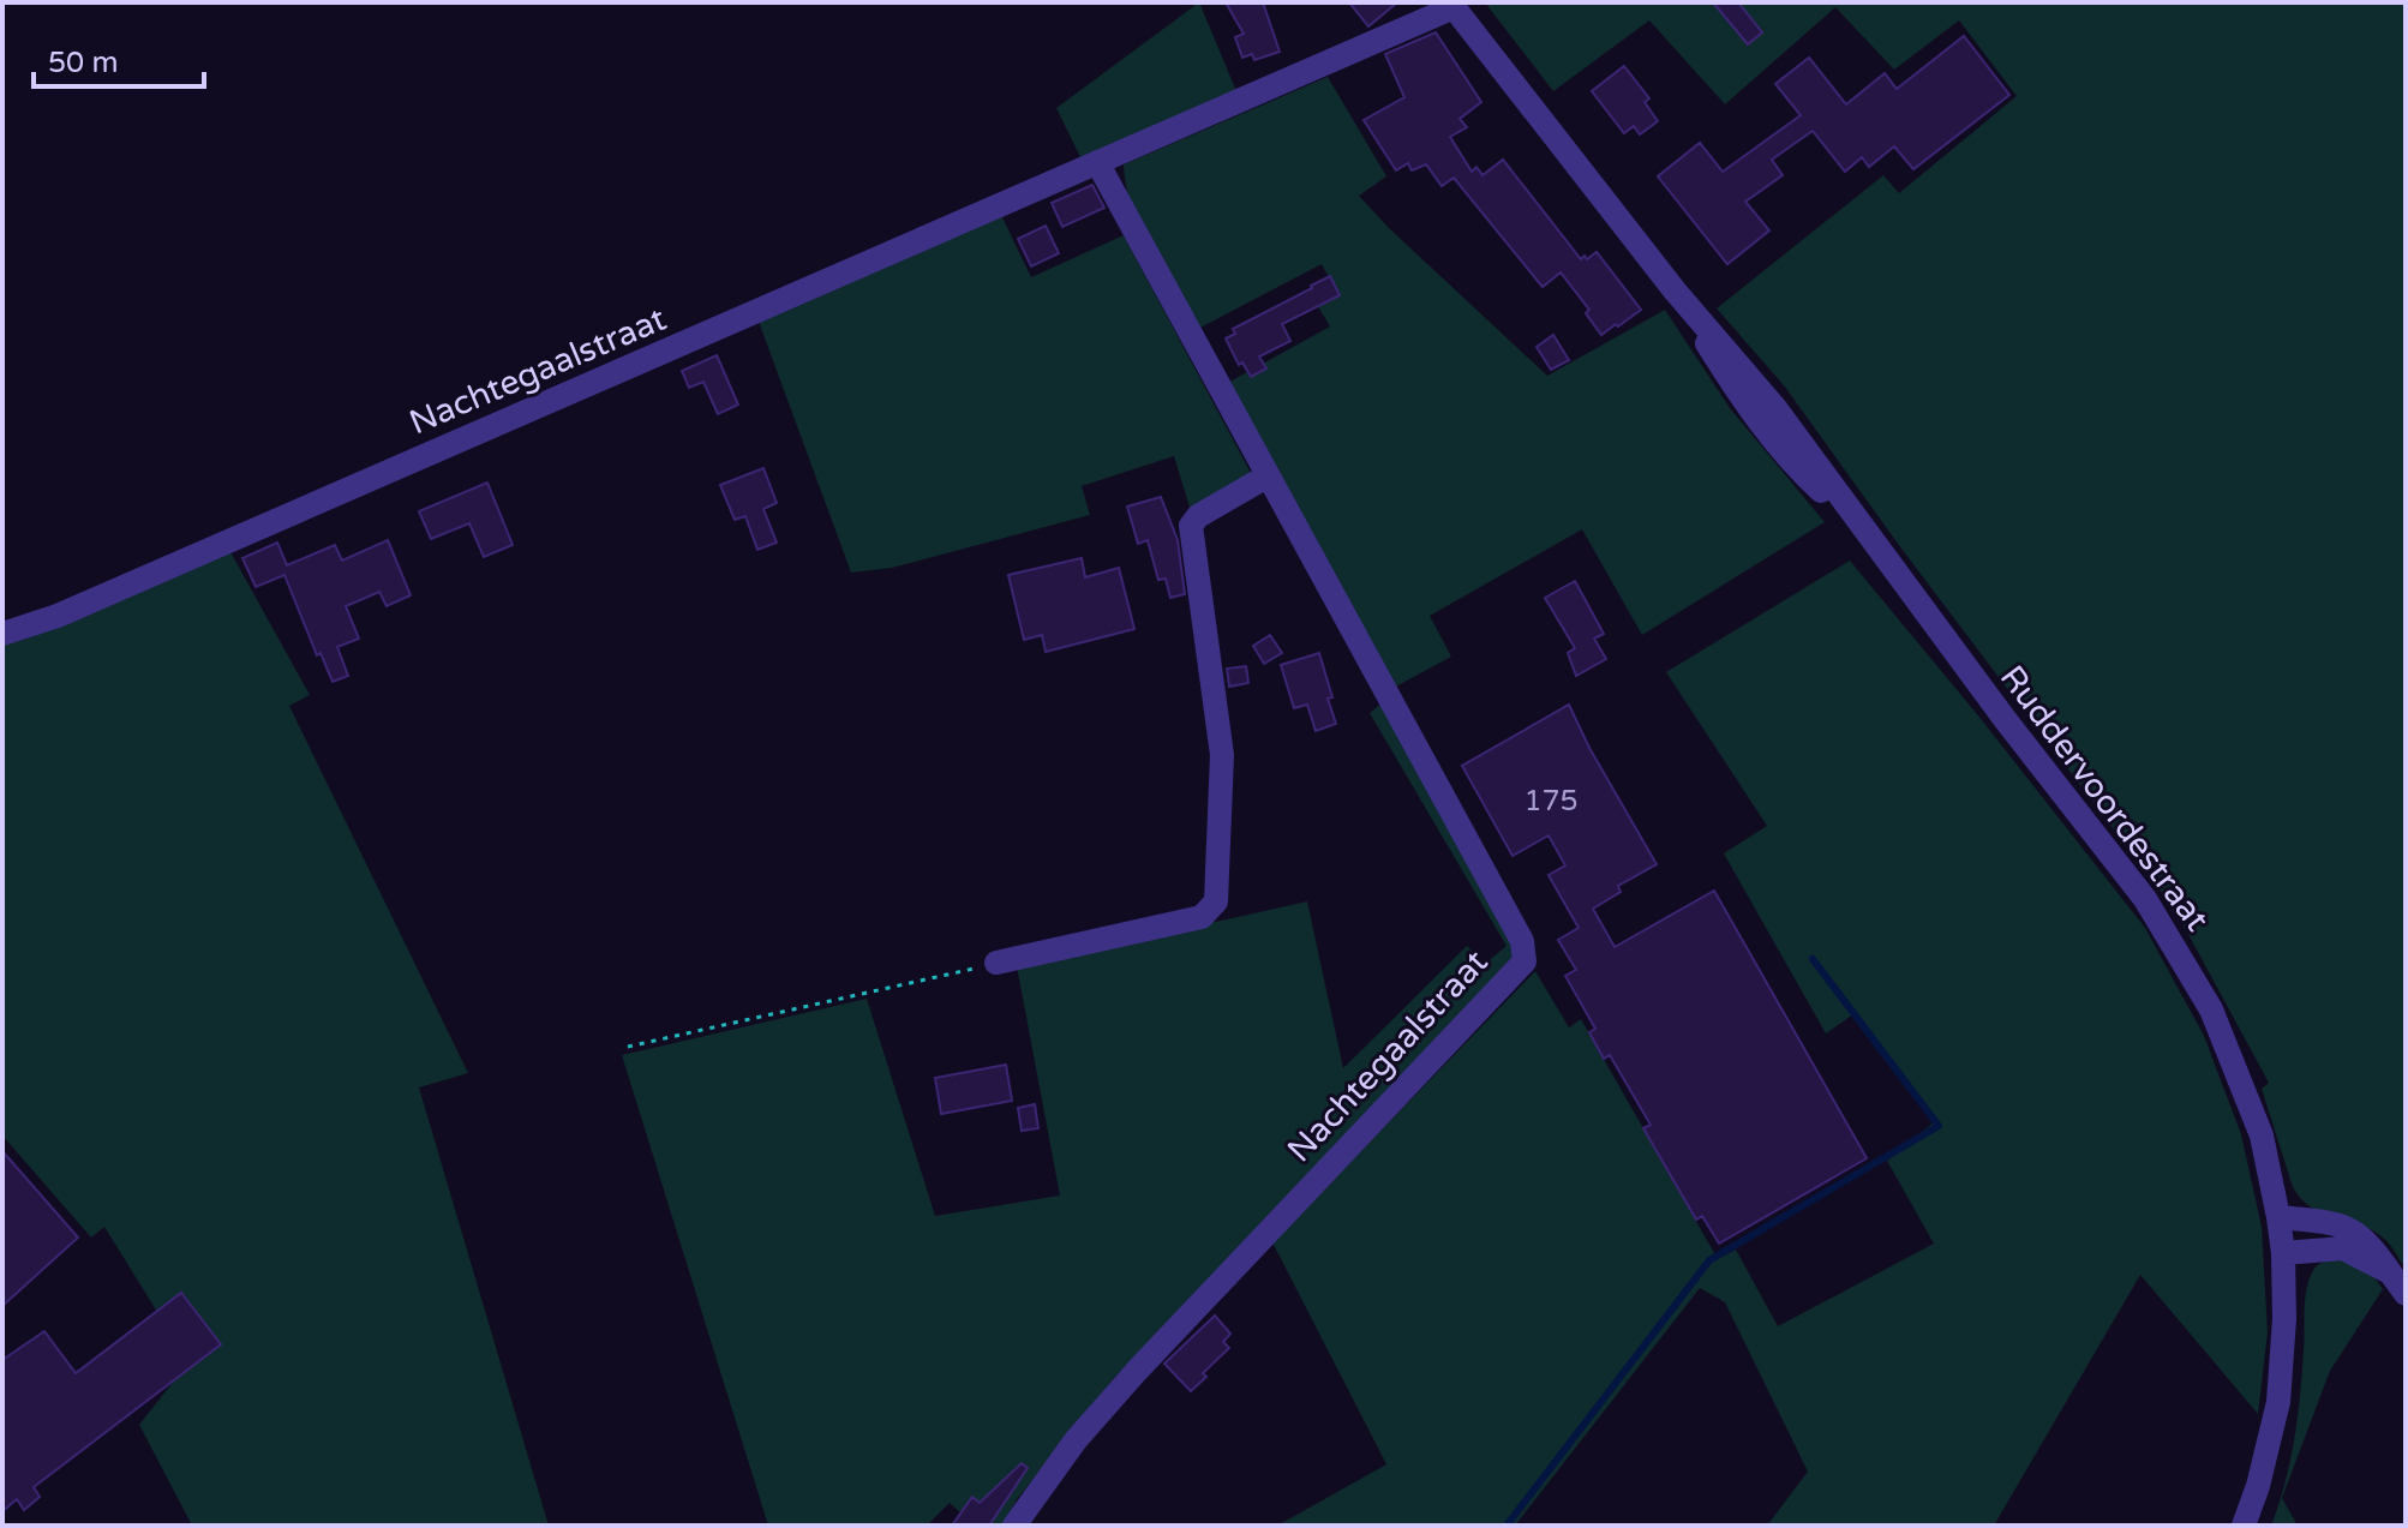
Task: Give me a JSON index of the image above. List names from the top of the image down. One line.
{"streets":{"street":["Nachtegaalstraat","Ruddervoordestraat"]},"crossings":[["Nachtegaalstraat","Ruddervoordestraat"]],"house_numbers":["175"],"scale_bar":"50 m"}
